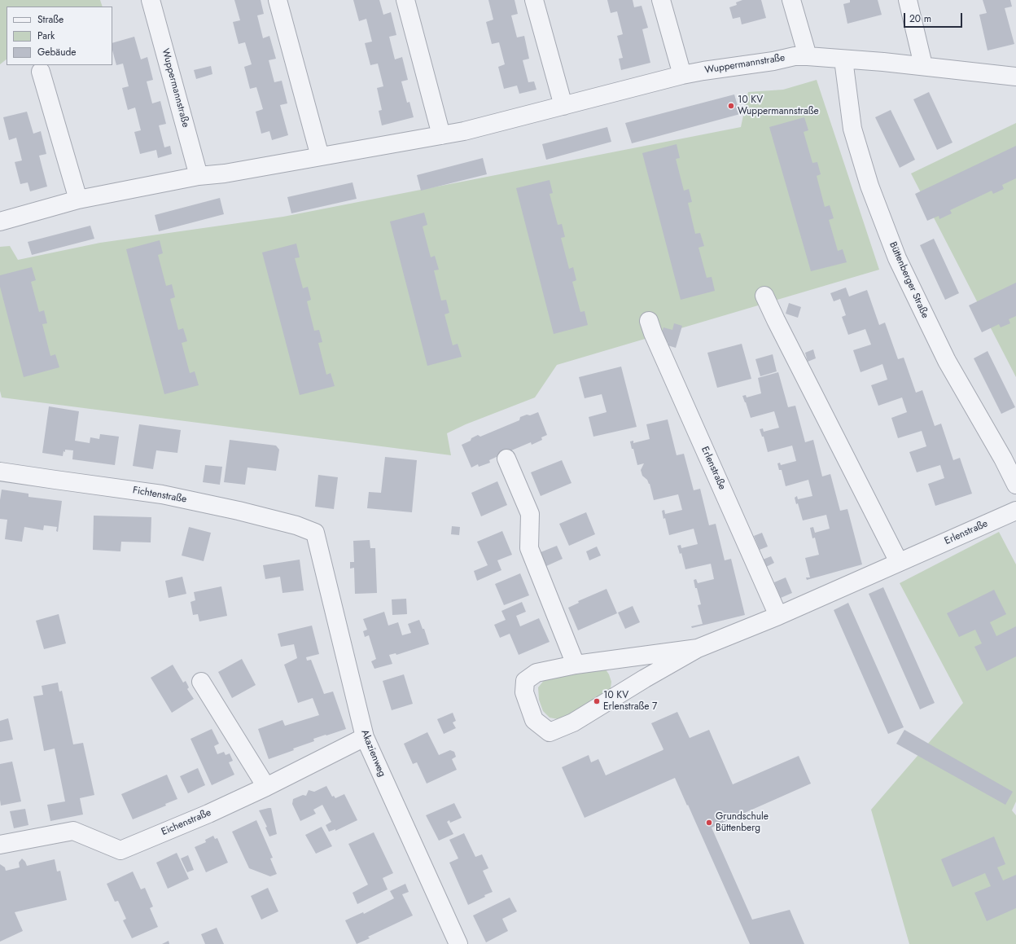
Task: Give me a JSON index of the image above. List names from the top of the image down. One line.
{"streets":{"street":["Wuppermannstraße","Büttenberger Straße","Erlenstraße","Fichtenstraße","Akazienweg","Eichenstraße"]},"crossings":[["Wuppermannstraße","Büttenberger Straße"],["Fichtenstraße","Akazienweg"],["Akazienweg","Eichenstraße"]],"places":["10 KV Wuppermannstraße","10 KV Erlenstraße 7","Grundschule Büttenberg"],"legend":["Straße","Park","Gebäude"],"scale_bar":"20 m"}
